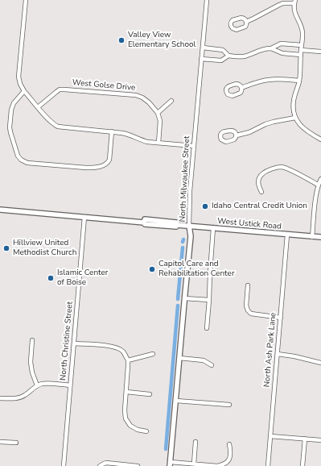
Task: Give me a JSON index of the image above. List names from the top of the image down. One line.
{"streets":{"main road":["North Milwaukee Street","West Ustick Road"],"street":["West Golse Drive","North Christine Street","North Ash Park Lane"]},"crossings":[["North Milwaukee Street","West Ustick Road"],["West Ustick Road","North Christine Street"],["West Ustick Road","North Ash Park Lane"]],"places":["Valley View Elementary School","Idaho Central Credit Union","Hillview United Methodist Church","Capitol Care and Rehabilitation Center","Islamic Center of Boise"]}
